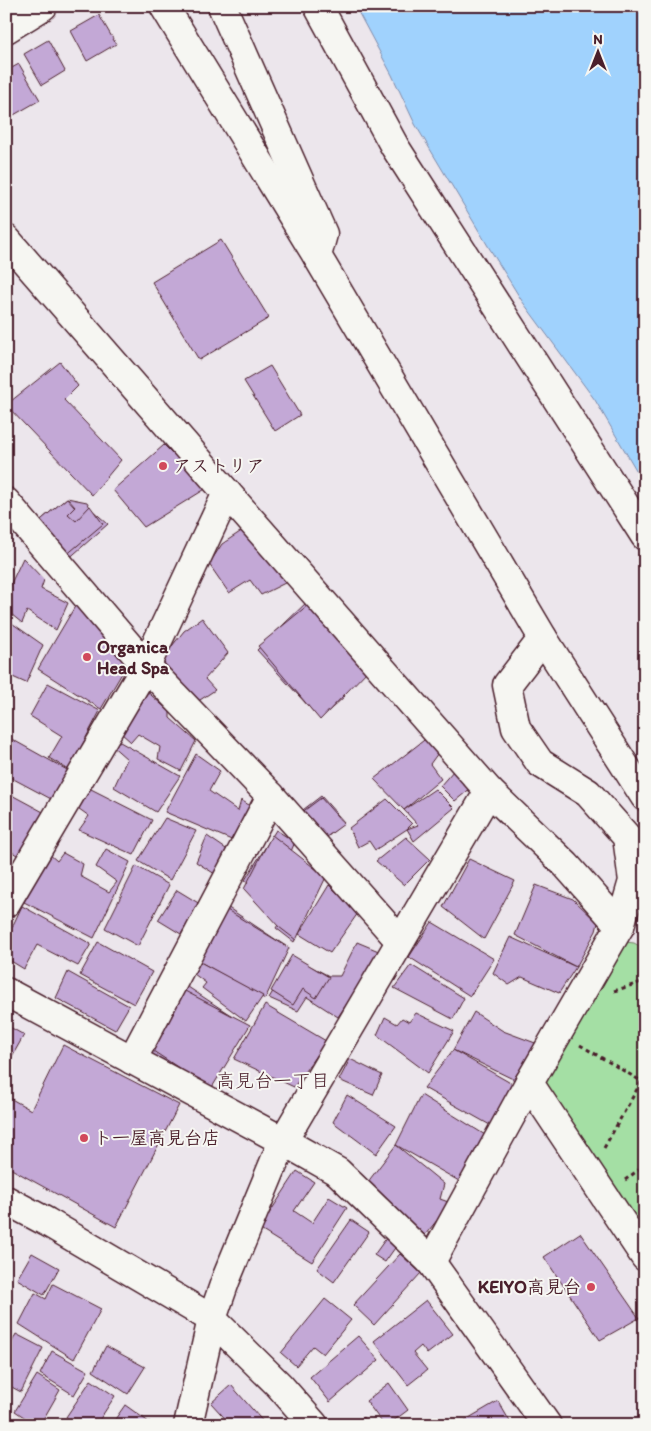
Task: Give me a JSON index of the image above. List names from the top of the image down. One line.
{"districts":["高見台一丁目"],"places":["アストリア","Organica Head Spa","ト一屋高見台店","KEIYO高見台"],"north":"top"}
